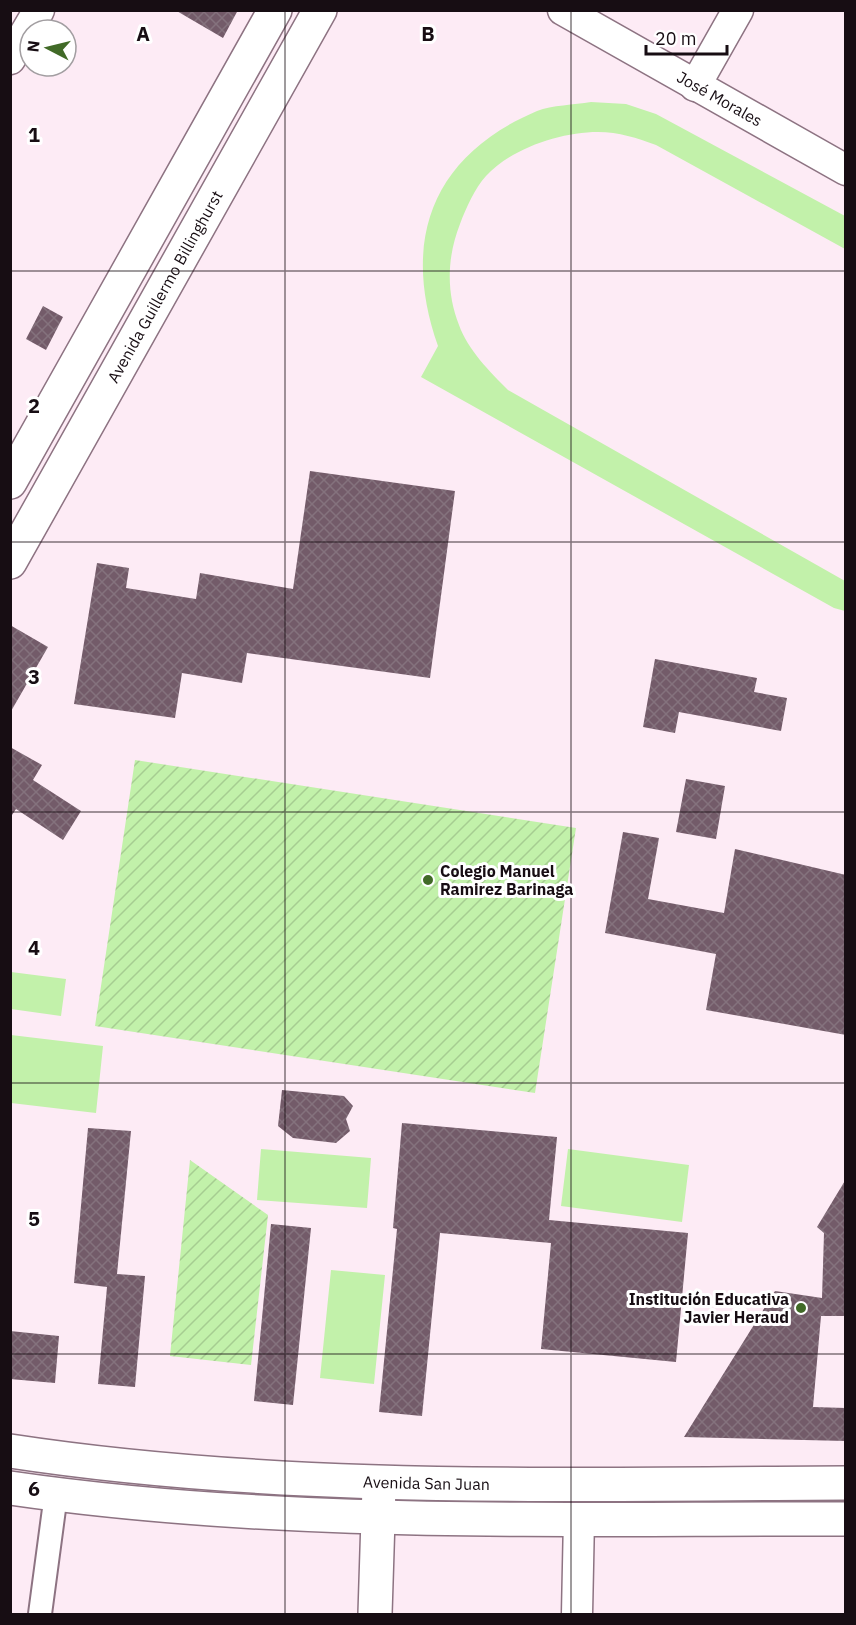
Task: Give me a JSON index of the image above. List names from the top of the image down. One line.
{"streets":{"main road":["Avenida Guillermo Billinghurst","Avenida San Juan"],"street":["José Morales"]},"places":["Colegio Manuel Ramirez Barinaga","Institución Educativa Javier Heraud"],"scale_bar":"20 m","north":"left","grid":{"columns":["A","B"],"rows":["1","2","3","4","5","6"]}}
